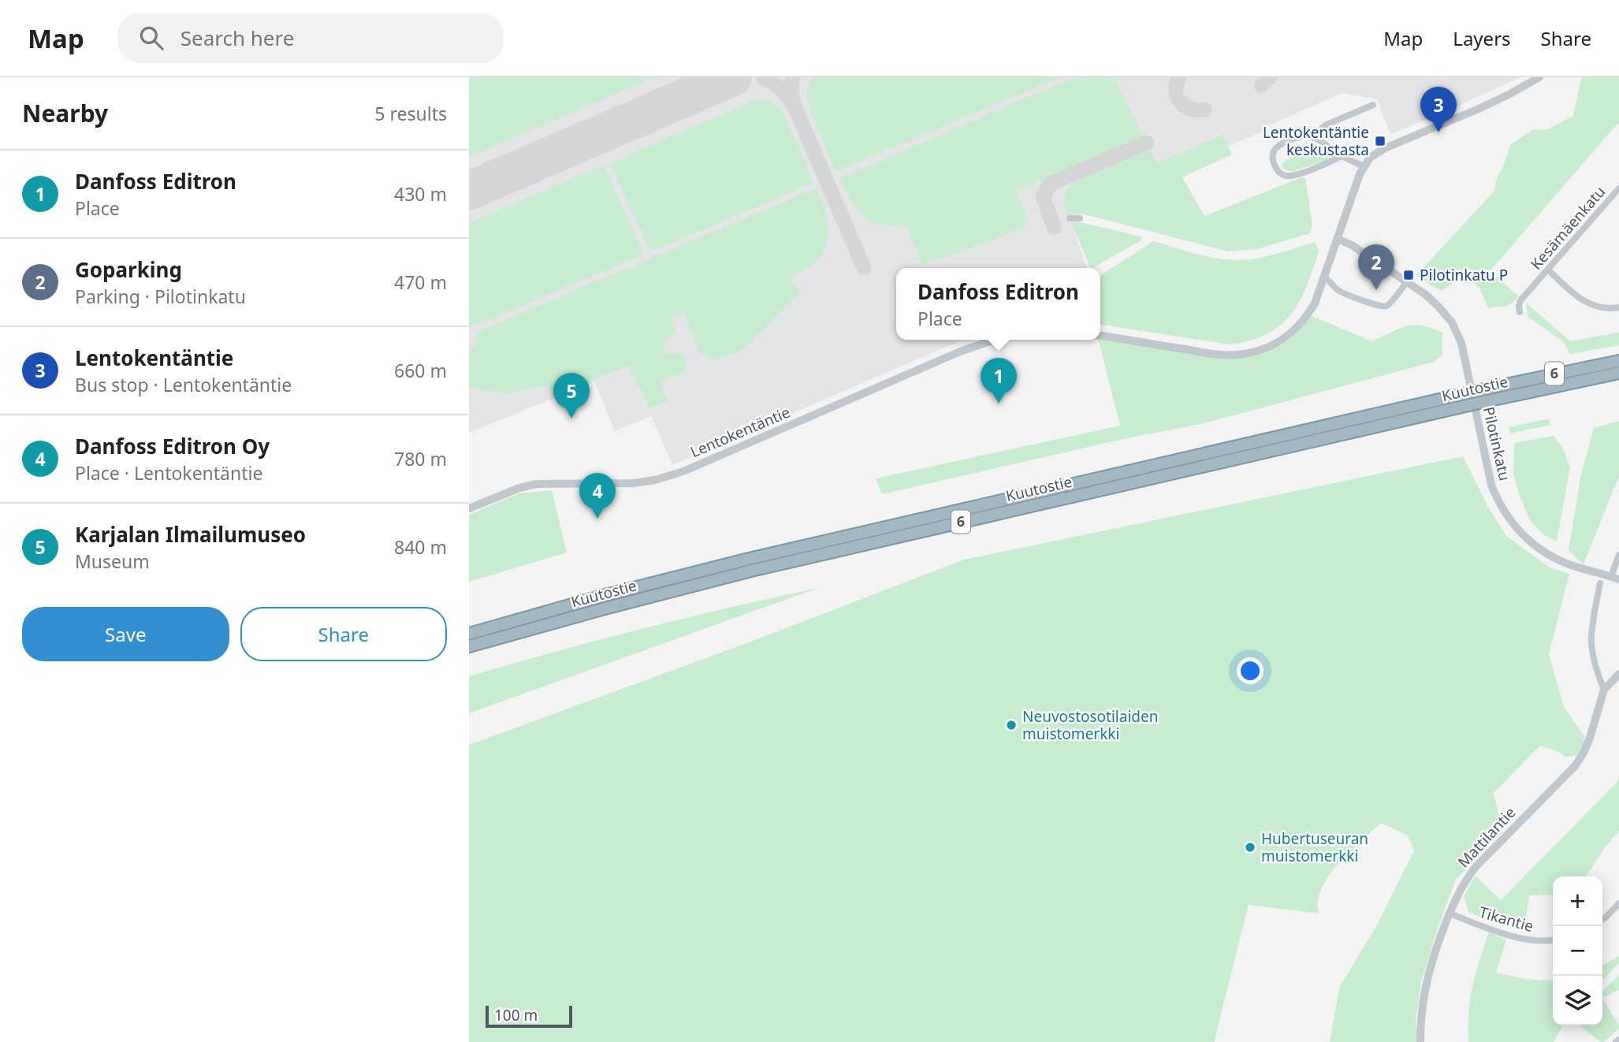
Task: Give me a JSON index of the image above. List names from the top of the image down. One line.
{"streets":{"highway":["6","Kuutostie"],"street":["Kesämäenkatu","Lentokentäntie","Pilotinkatu","Mattilantie","Tikantie"]},"crossings":[["Mattilantie","Tikantie"]],"places":{"transit":["Lentokentäntie keskustasta","Pilotinkatu P"],"other":["Neuvostosotilaiden muistomerkki","Hubertuseuran muistomerkki"]},"scale_bar":"100 m","page":{"header":"Map","search":"Search here","nav":["Map","Layers","Share"],"heading":["Nearby","5 results"],"pins":["3","2","1","5","4"],"list":[{"mark":"1","name":"Danfoss Editron","note":"Place","value":"430 m"},{"mark":"2","name":"Goparking","note":"Parking · Pilotinkatu","value":"470 m"},{"mark":"3","name":"Lentokentäntie","note":"Bus stop · Lentokentäntie","value":"660 m"},{"mark":"4","name":"Danfoss Editron Oy","note":"Place · Lentokentäntie","value":"780 m"},{"mark":"5","name":"Karjalan Ilmailumuseo","note":"Museum","value":"840 m"}],"popup":["Danfoss Editron","Place"],"buttons":["Save","Share"],"map_buttons":["+","−"],"scale":"100 m"}}
